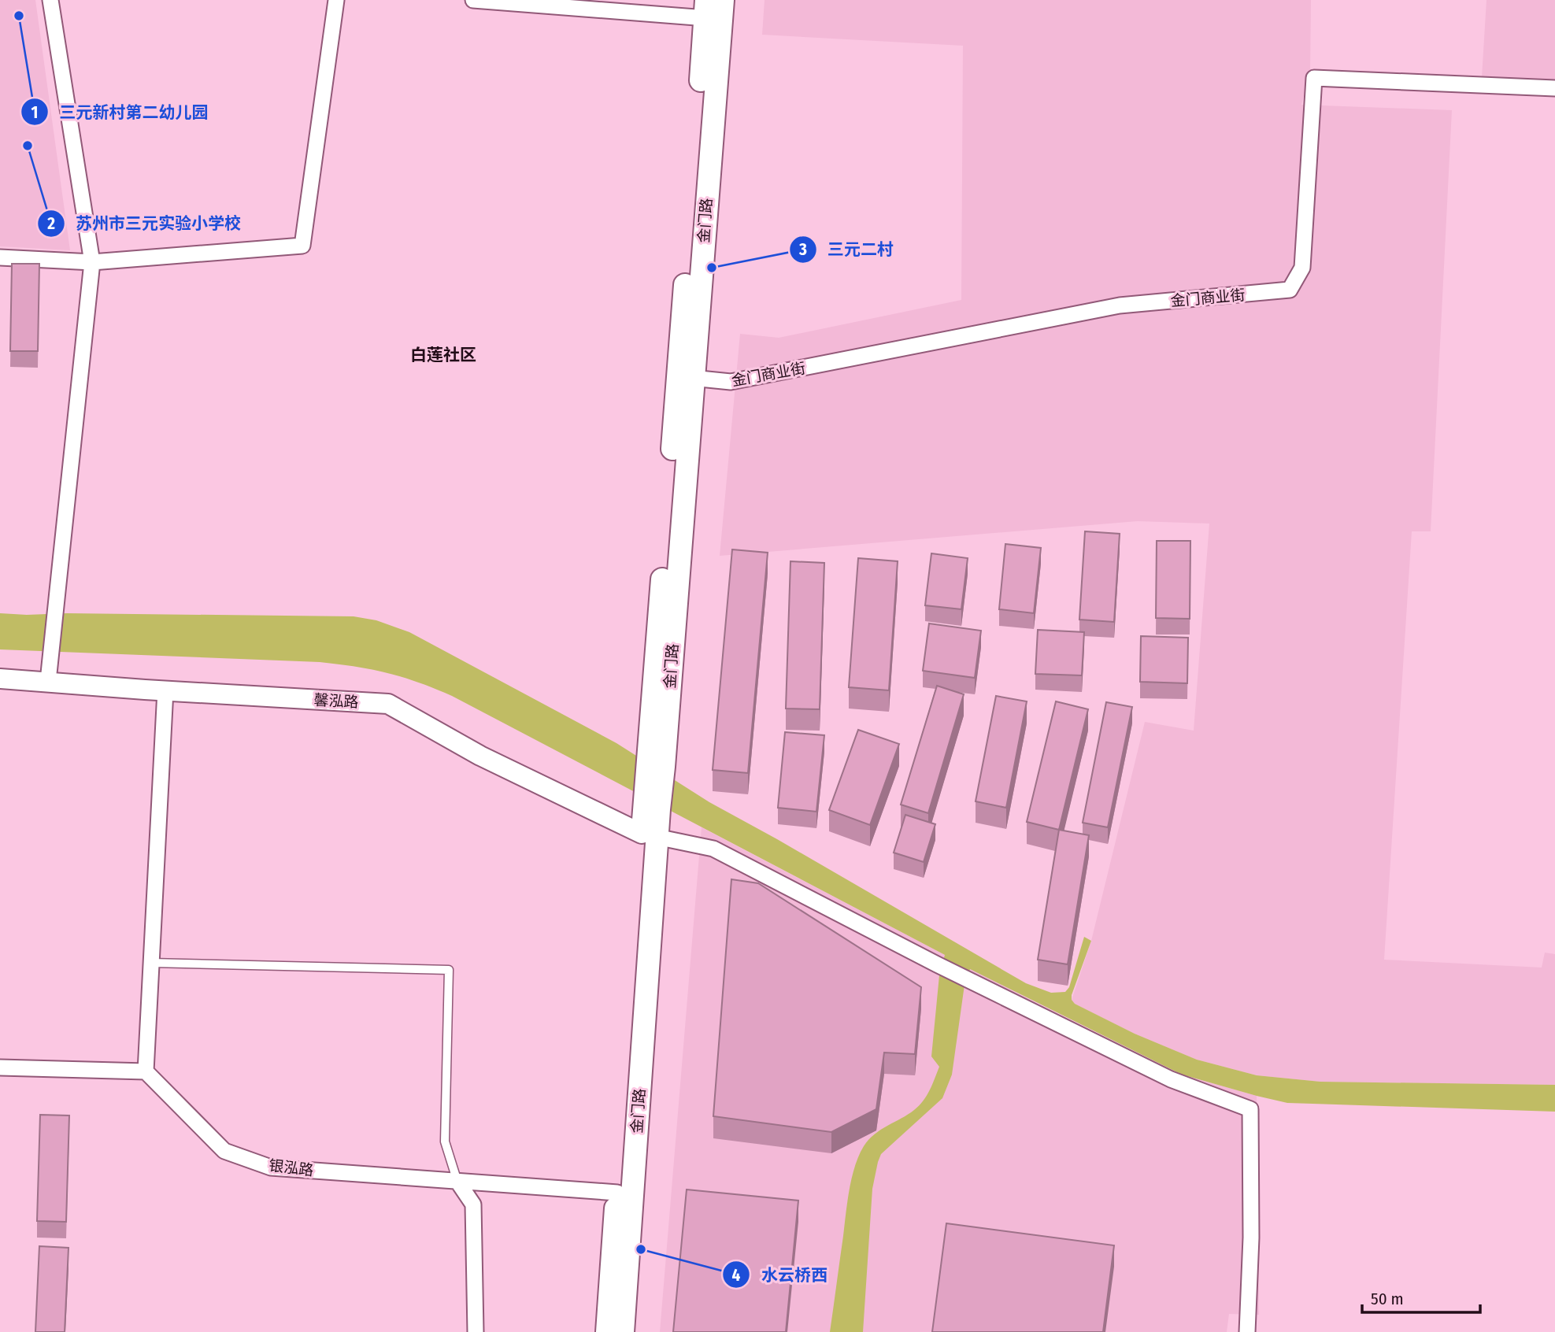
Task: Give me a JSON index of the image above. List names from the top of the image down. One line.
{"streets":{"main road":["金门路"],"street":["金门商业街","馨泓路","银泓路"]},"crossings":[["金门路","金门商业街"],["金门路","馨泓路"],["金门路","银泓路"]],"districts":["白莲社区"],"places":["三元新村第二幼儿园","苏州市三元实验小学校","三元二村","水云桥西"],"scale_bar":"50 m"}
